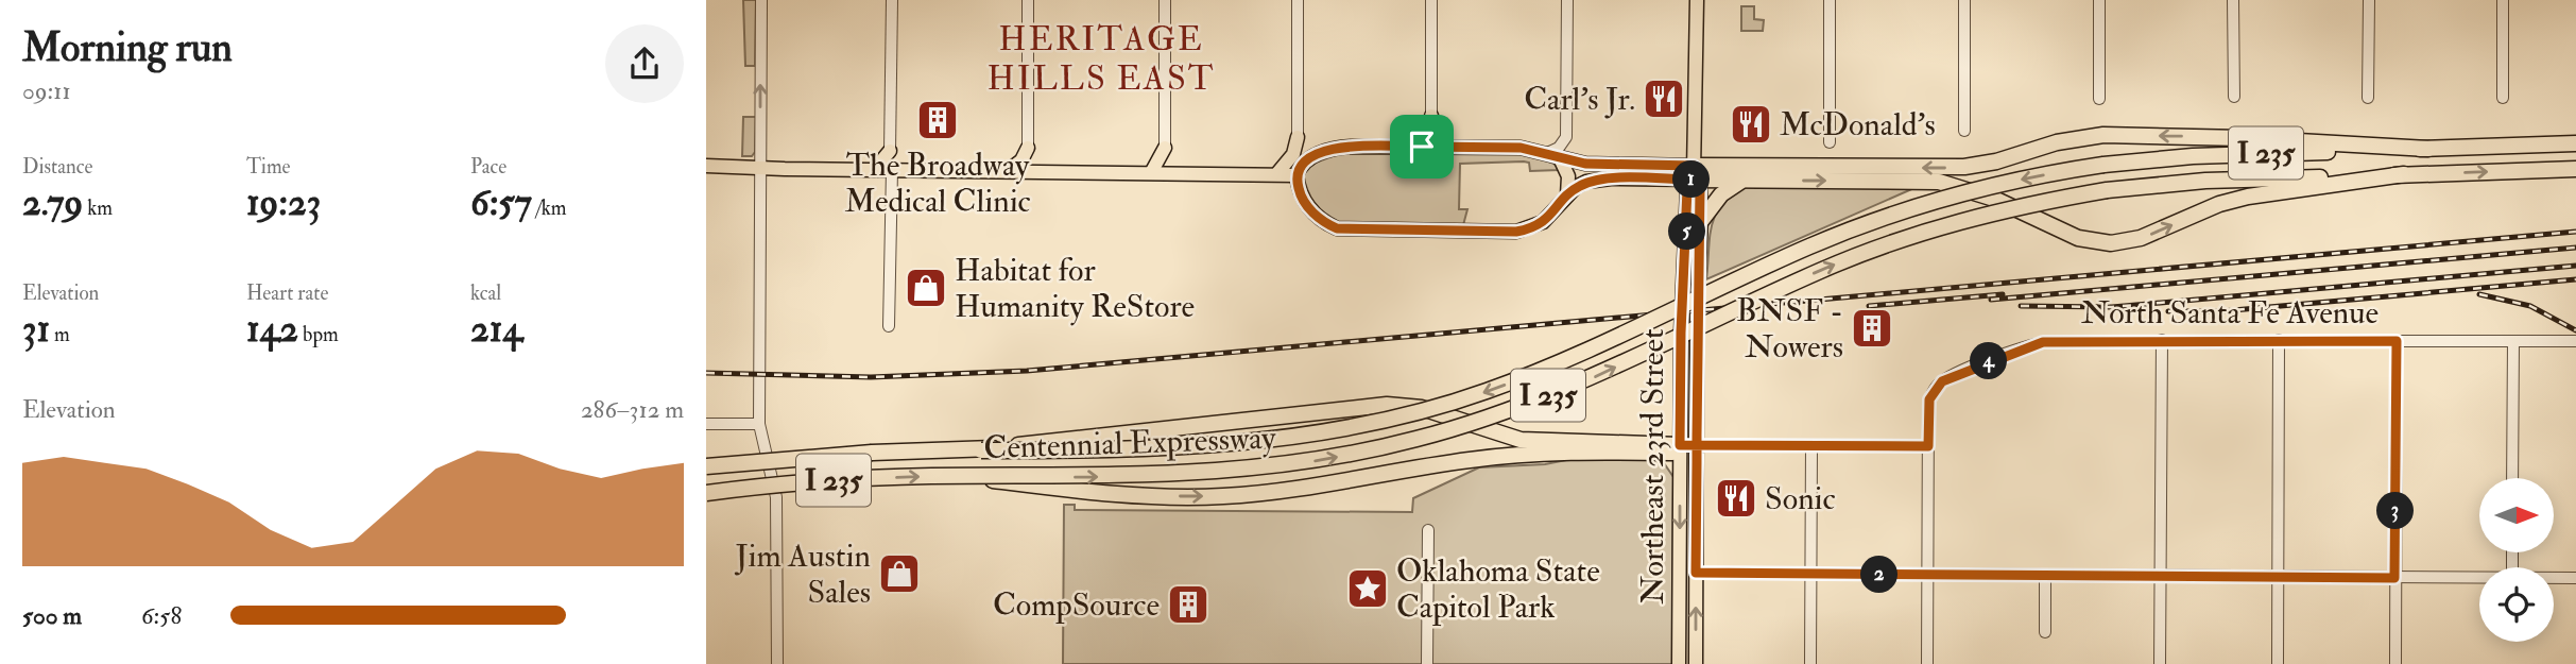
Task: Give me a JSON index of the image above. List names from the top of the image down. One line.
{"streets":{"highway":["I 235","Centennial Expressway"],"main road":["Northeast 23rd Street"],"street":["North Santa Fe Avenue"]},"districts":["HERITAGE HILLS EAST"],"places":{"restaurant":["Carl's Jr.","McDonald's","Sonic"],"building":["The Broadway Medical Clinic","BNSF - Nowers","CompSource"],"shop":["Habitat for Humanity ReStore","Jim Austin Sales"],"place":["Oklahoma State Capitol Park"]},"north":"right","page":{"heading":["Morning run","09:11"],"stats":[["Distance","2.79 km"],["Time","19:23"],["Pace","6:57 /km"],["Elevation","31 m"],["Heart rate","142 bpm"],["kcal","214"]],"pins":["1","5","4","3","2"],"chart":["Elevation","286–312 m"],"list":[{"name":"500 m","note":"6:58"}]}}
